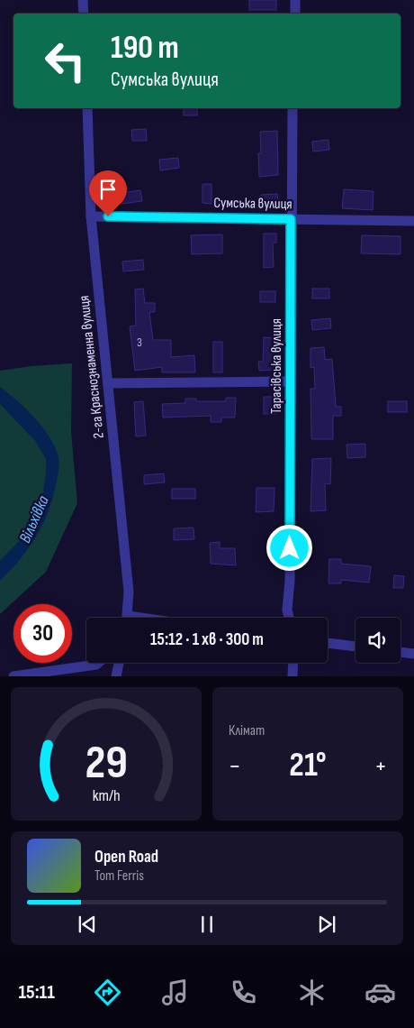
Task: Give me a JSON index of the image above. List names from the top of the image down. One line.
{"streets":{"street":["Сумська вулиця","Тарасівська вулиця","2-га Краснознаменна вулиця"]},"crossings":[["Сумська вулиця","Тарасівська вулиця"],["Сумська вулиця","2-га Краснознаменна вулиця"]],"water":["Вільхівка"],"house_numbers":["3"],"page":{"turn":["190 m","Сумська вулиця"],"limit":"30","trip":"15:12 · 1 хв · 300 m","tile":"Клімат","heat":["−","21°","+"],"song":["Open Road","Tom Ferris"],"tabs":"15:11","gauge":["29","km/h"]}}
